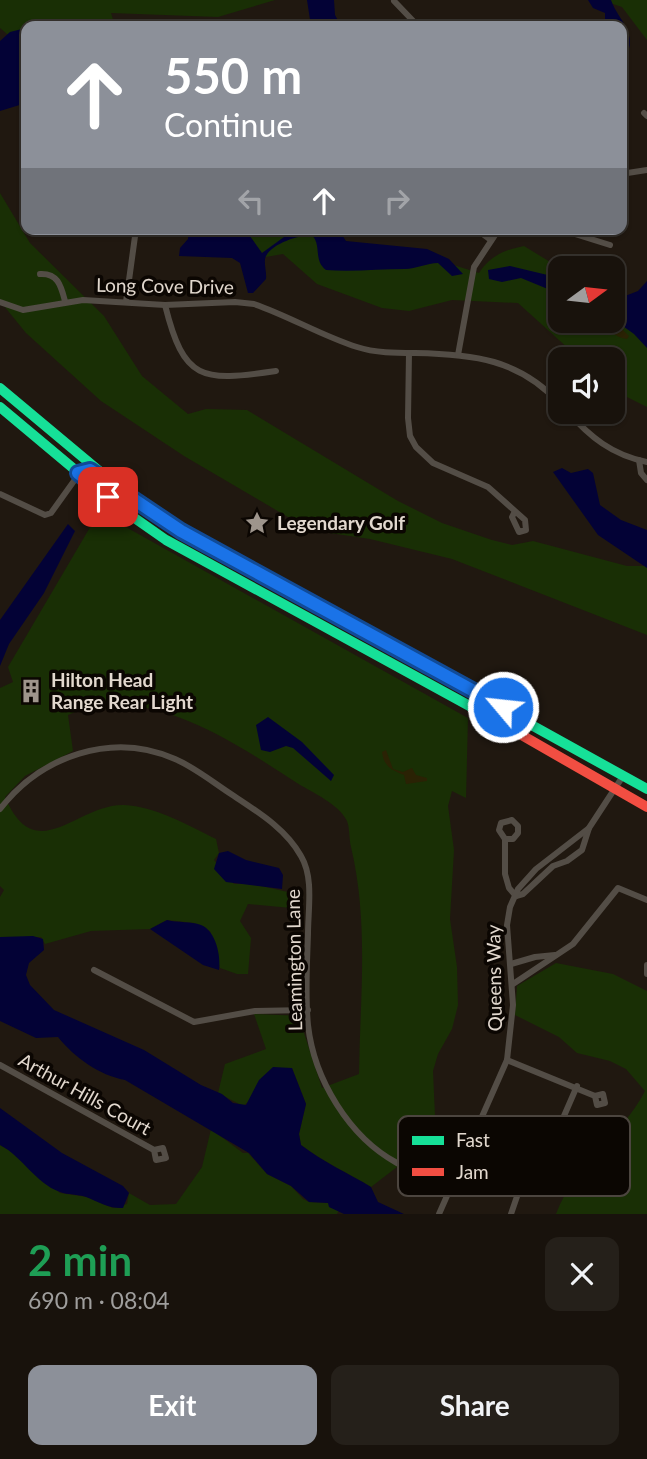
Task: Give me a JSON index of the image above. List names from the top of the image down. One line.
{"streets":{"street":["Long Cove Drive","Leamington Lane","Queens Way","Arthur Hills Court"]},"places":{"place":["Legendary Golf"],"building":["Hilton Head Range Rear Light"]},"legend":["Fast","Jam"],"north":"right","page":{"turn":["550 m","Continue"],"heading":["2 min","690 m · 08:04"],"buttons":["Exit","Share"]}}
